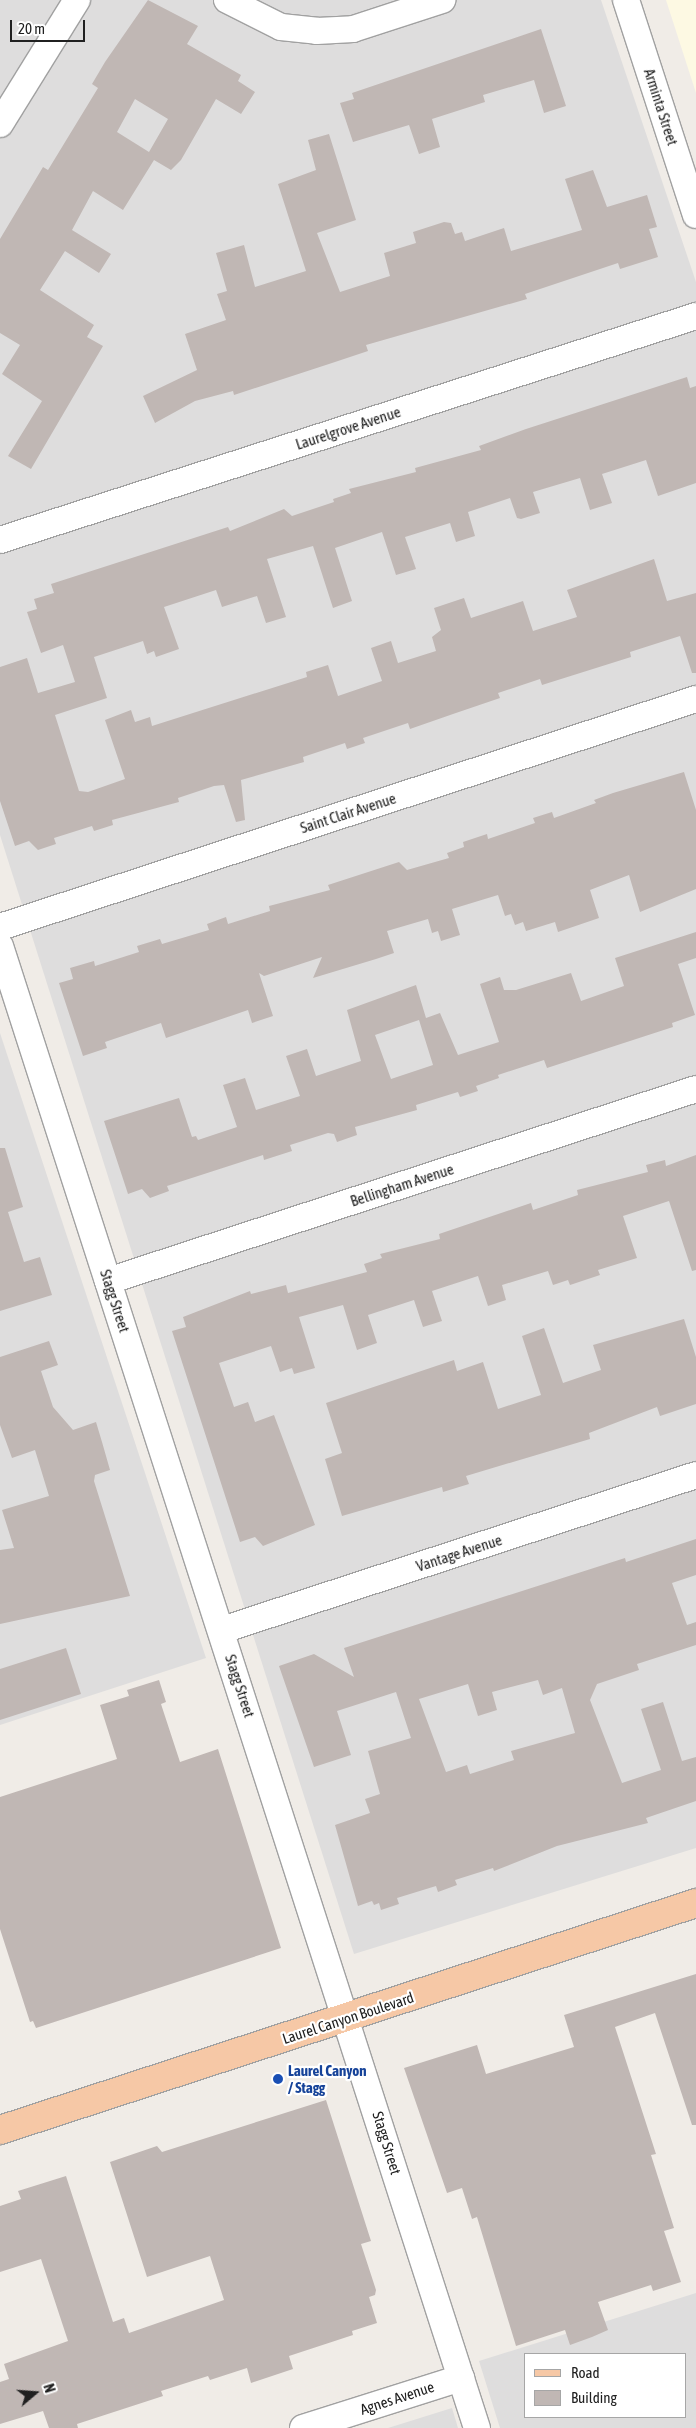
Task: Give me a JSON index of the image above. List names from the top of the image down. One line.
{"streets":{"main road":["Laurel Canyon Boulevard"],"street":["Arminta Street","Laurelgrove Avenue","Saint Clair Avenue","Bellingham Avenue","Stagg Street","Vantage Avenue","Agnes Avenue"]},"crossings":[["Bellingham Avenue","Stagg Street"],["Stagg Street","Vantage Avenue"],["Stagg Street","Laurel Canyon Boulevard"],["Stagg Street","Agnes Avenue"]],"places":["Laurel Canyon / Stagg"],"legend":["Road","Building"],"scale_bar":"20 m","north":"right"}
